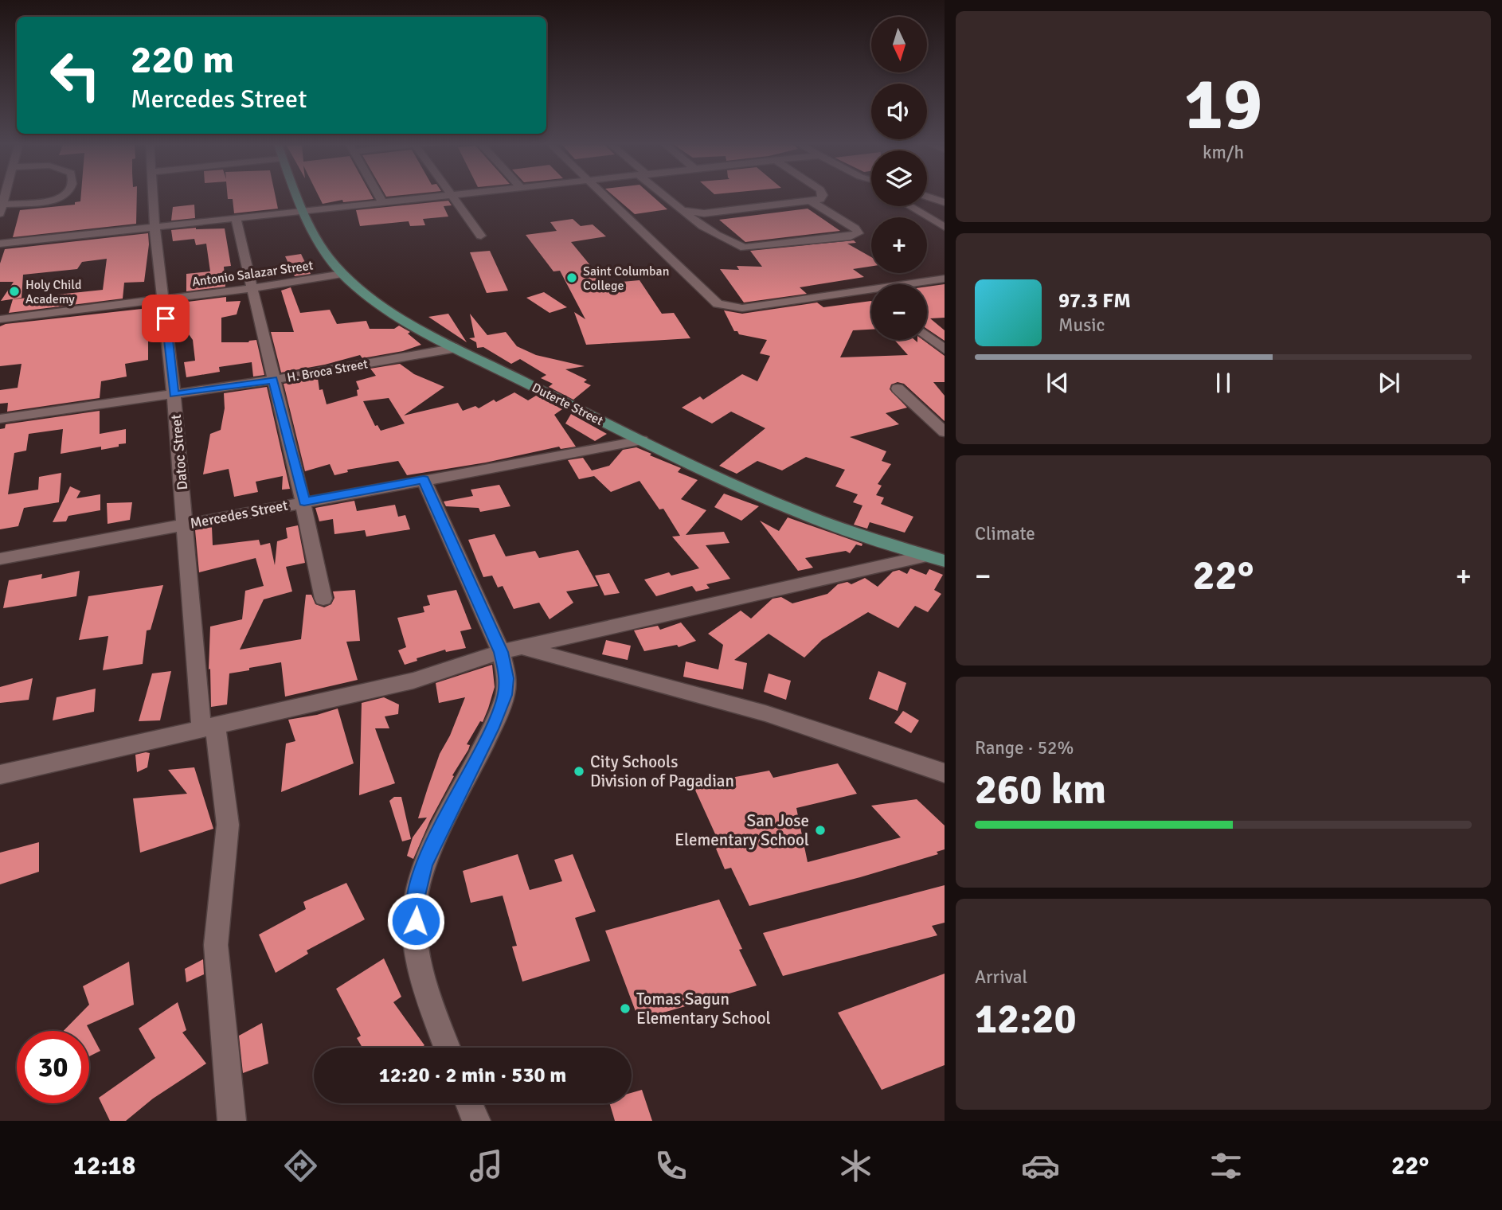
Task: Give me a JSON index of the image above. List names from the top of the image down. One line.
{"streets":{"main road":["Duterte Street"],"street":["Antonio Salazar Street","H. Broca Street","Datoc Street","Mercedes Street"]},"crossings":[["Antonio Salazar Street","Duterte Street"],["Antonio Salazar Street","Datoc Street"],["H. Broca Street","Duterte Street"],["H. Broca Street","Datoc Street"],["Duterte Street","Mercedes Street"],["Datoc Street","Mercedes Street"]],"places":["Saint Columban College","Holy Child Academy","City Schools Division of Pagadian","San Jose Elementary School","Tomas Sagun Elementary School"],"north":"bottom","page":{"tile":[["19","km/h"],"Climate",["Range · 52%","260 km"],["Arrival","12:20"]],"map_buttons":["+","−"],"turn":["220 m","Mercedes Street"],"song":["97.3 FM","Music"],"heat":["−","22°","+"],"limit":"30","trip":"12:20 · 2 min · 530 m","tabs":["12:18","22°"]}}
